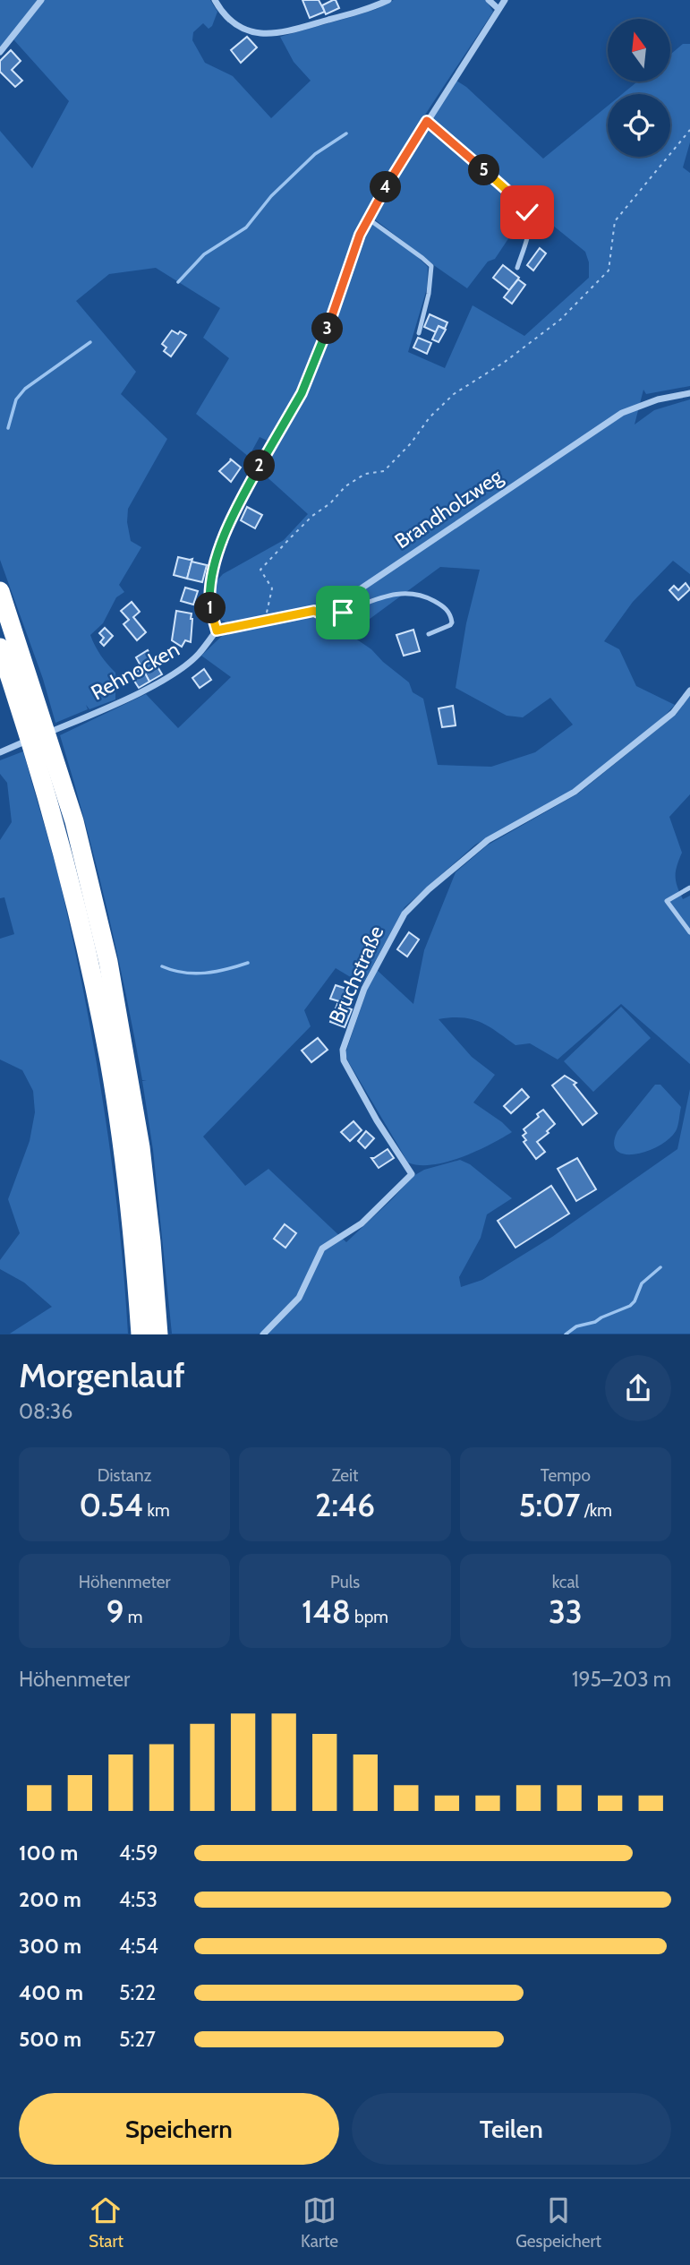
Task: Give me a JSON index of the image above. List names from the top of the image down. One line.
{"streets":{"street":["Brandholzweg","Rehnocken","Bruchstraße"]},"crossings":[["Brandholzweg","Rehnocken"]],"north":"top","page":{"pins":["5","4","3","2","1"],"heading":["Morgenlauf","08:36"],"stats":[["Distanz","0.54 km"],["Zeit","2:46"],["Tempo","5:07 /km"],["Höhenmeter","9 m"],["Puls","148 bpm"],["kcal","33"]],"chart":["Höhenmeter","195–203 m"],"list":[{"name":"100 m","note":"4:59"},{"name":"200 m","note":"4:53"},{"name":"300 m","note":"4:54"},{"name":"400 m","note":"5:22"},{"name":"500 m","note":"5:27"}],"buttons":["Speichern","Teilen"],"tabs":["Start","Karte","Gespeichert"]}}
